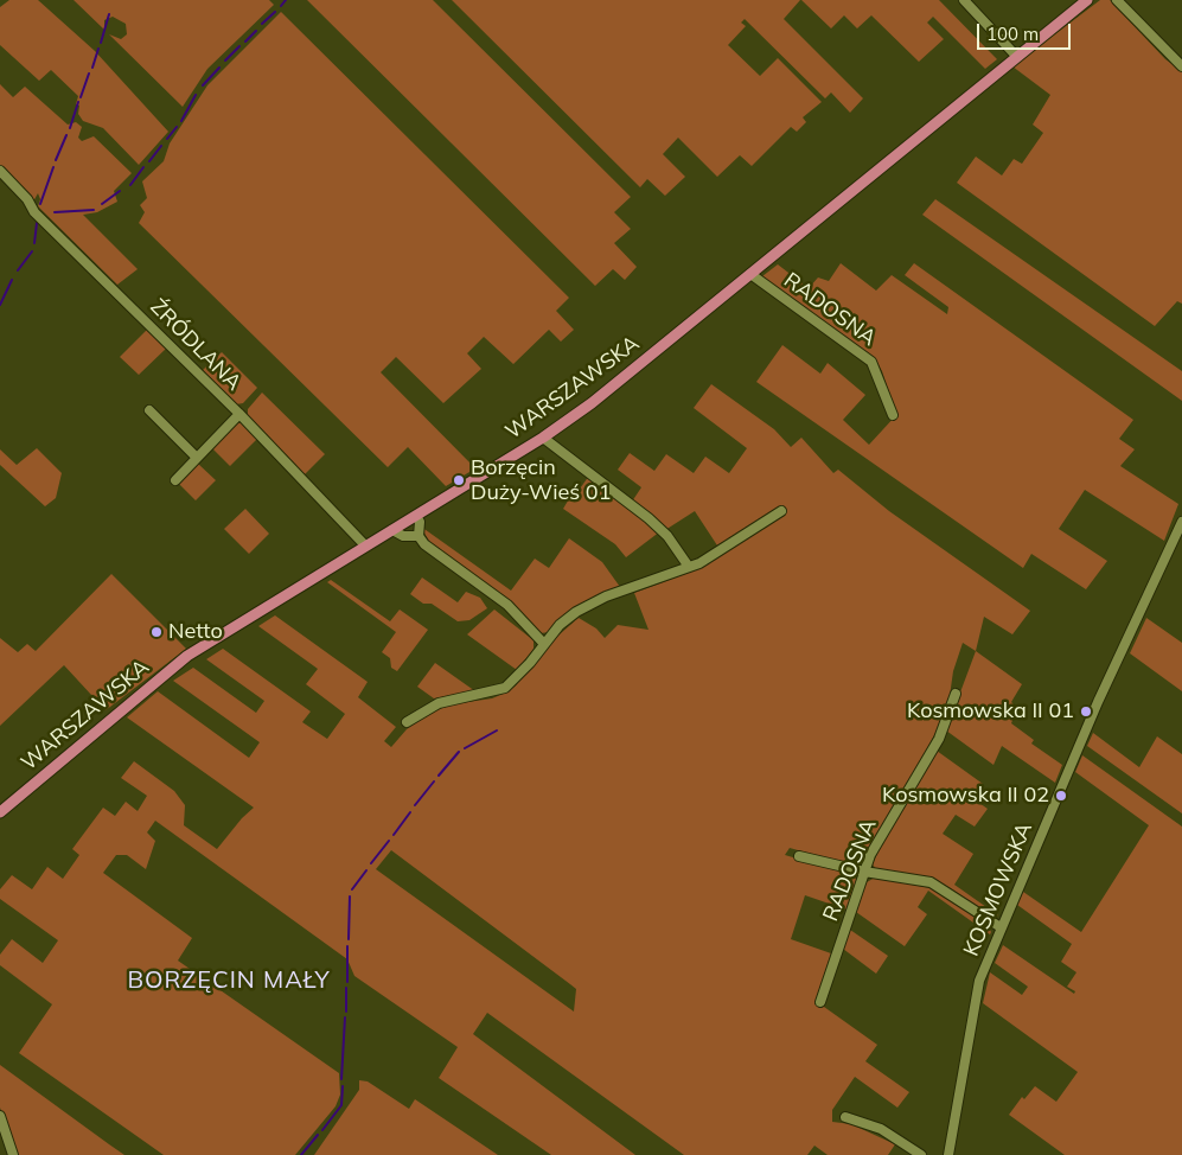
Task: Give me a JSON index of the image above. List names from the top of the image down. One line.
{"streets":{"main road":["WARSZAWSKA"],"street":["RADOSNA","ŹRÓDLANA","KOSMOWSKA"]},"crossings":[["RADOSNA","WARSZAWSKA"],["ŹRÓDLANA","WARSZAWSKA"]],"districts":["BORZĘCIN MAŁY"],"places":["Borzęcin Duży-Wieś 01","Netto","Kosmowska II 01","Kosmowska II 02"],"scale_bar":"100 m"}
